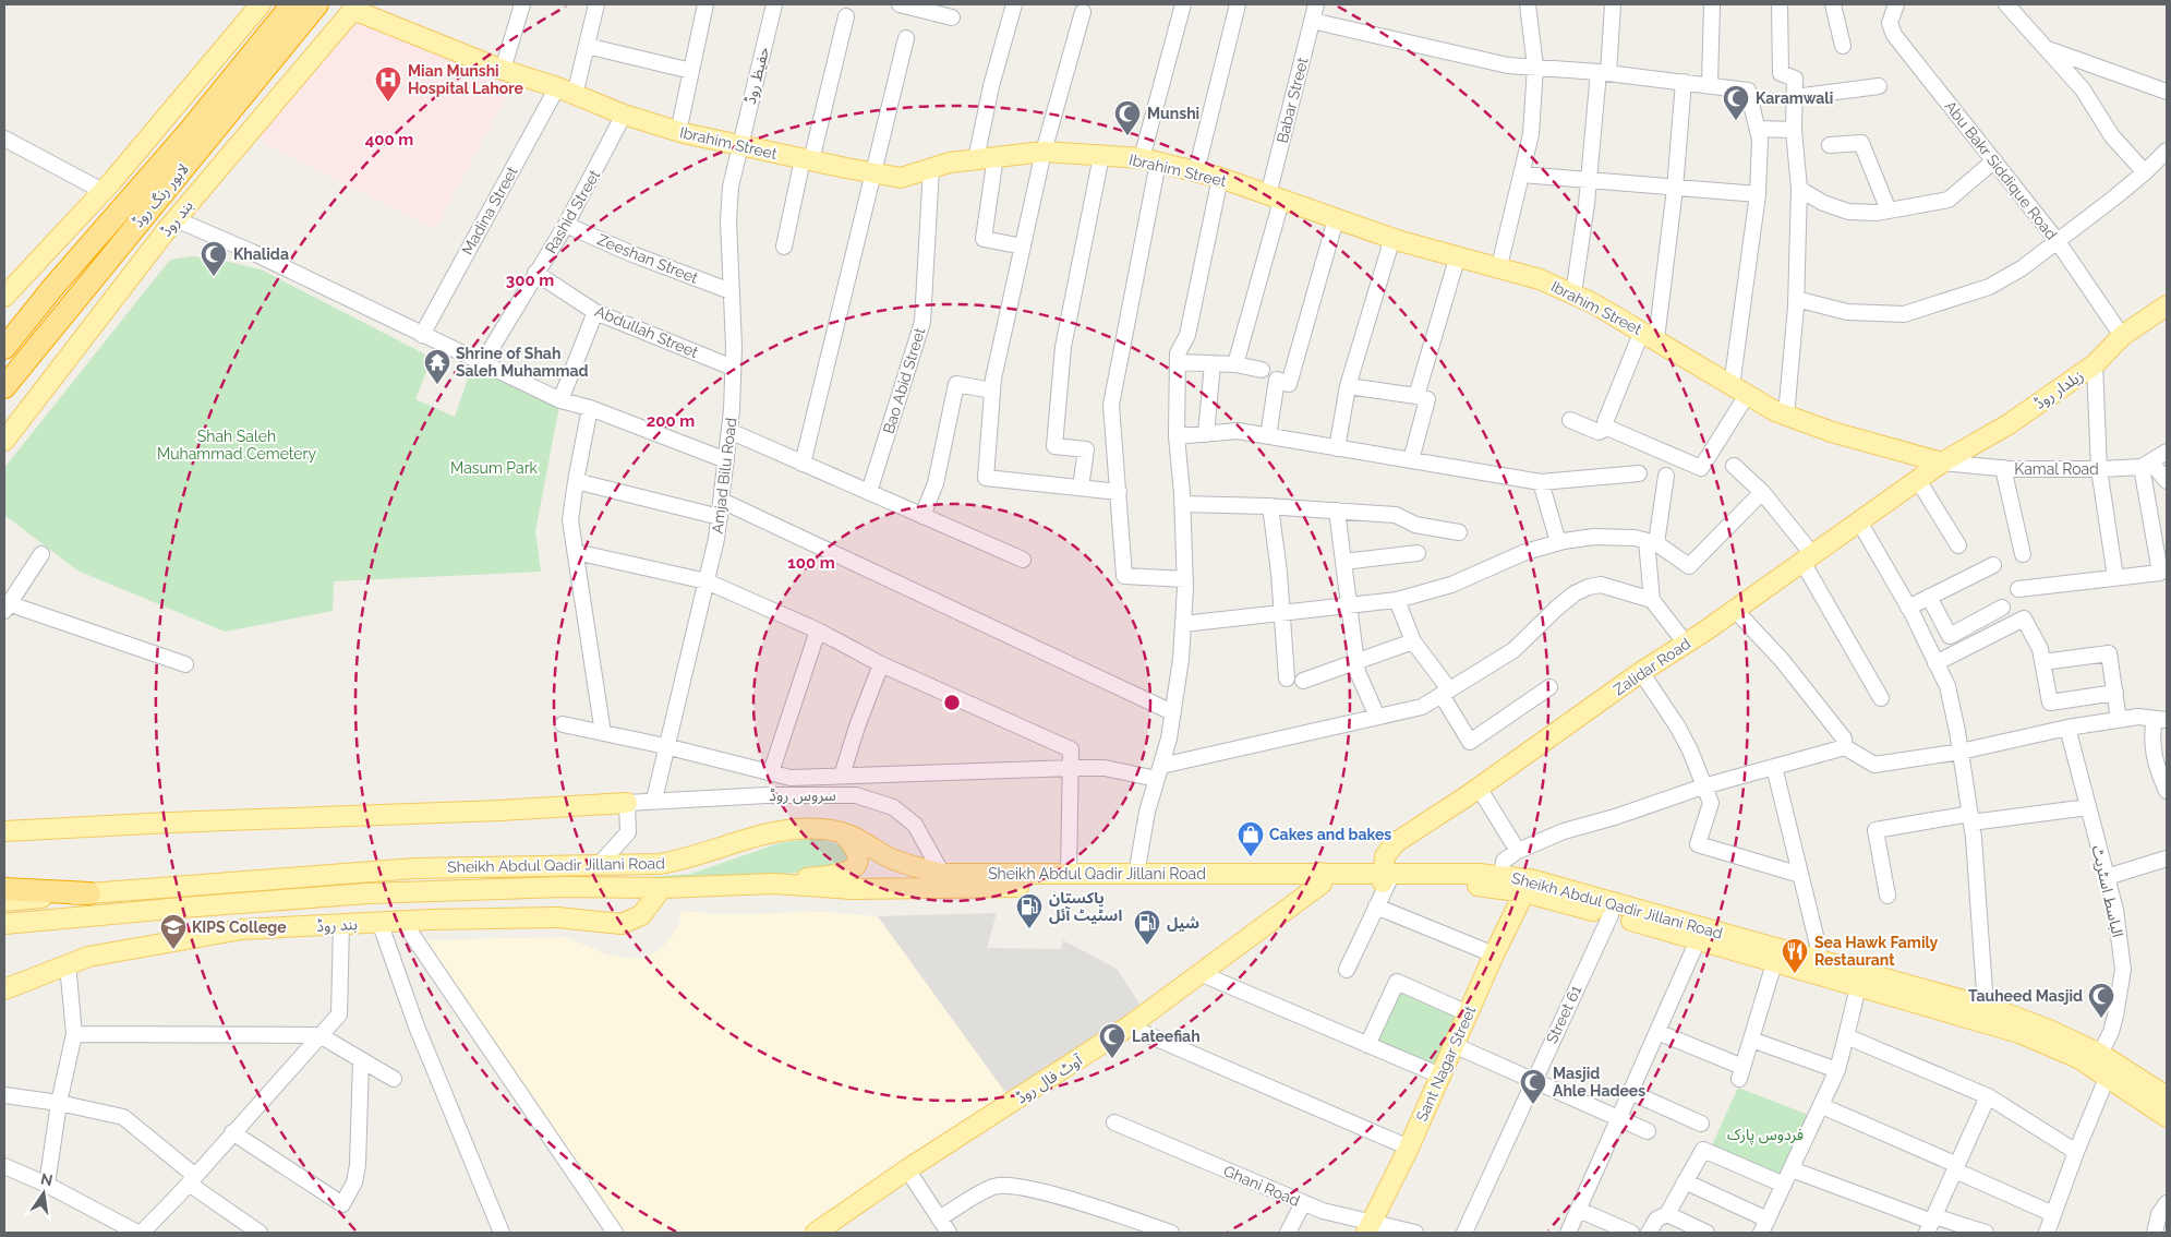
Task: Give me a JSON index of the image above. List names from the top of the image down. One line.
{"streets":{"highway":["لاہور رنگ روڈ"],"main road":["Ibrahim Street","بند روڈ","زیلدار روڈ","Zalidar Road","Sheikh Abdul Qadir Jillani Road","Sant Nagar Street","آوٹ فال روڈ"],"street":["حفیظ روڈ","Babar Street","Abu Bakr Siddique Road","Madina Street","Rashid Street","Zeeshan Street","Abdullah Street","Bao Abid Street","Kamal Road","Amjad Bilu Road","سروس روڈ","الباسط اسٹریٹ","Street 61","Ghani Road"]},"crossings":[["حفیظ روڈ","Ibrahim Street"],["حفیظ روڈ","Amjad Bilu Road"],["Babar Street","Ibrahim Street"],["Ibrahim Street","Madina Street"],["Ibrahim Street","Rashid Street"],["Ibrahim Street","بند روڈ"],["Ibrahim Street","Bao Abid Street"],["Ibrahim Street","زیلدار روڈ"],["Ibrahim Street","Kamal Road"],["Ibrahim Street","Amjad Bilu Road"],["Ibrahim Street","Zalidar Road"],["Abu Bakr Siddique Road","زیلدار روڈ"],["Rashid Street","Zeeshan Street"],["Rashid Street","Abdullah Street"],["بند روڈ","Sheikh Abdul Qadir Jillani Road"],["Zeeshan Street","Amjad Bilu Road"],["Abdullah Street","Amjad Bilu Road"],["زیلدار روڈ","Kamal Road"],["زیلدار روڈ","Zalidar Road"],["Kamal Road","Zalidar Road"],["Amjad Bilu Road","سروس روڈ"],["Zalidar Road","Sheikh Abdul Qadir Jillani Road"],["سروس روڈ","Sheikh Abdul Qadir Jillani Road"],["Sheikh Abdul Qadir Jillani Road","الباسط اسٹریٹ"],["Sheikh Abdul Qadir Jillani Road","Street 61"],["Sheikh Abdul Qadir Jillani Road","Sant Nagar Street"],["Sheikh Abdul Qadir Jillani Road","آوٹ فال روڈ"],["Sant Nagar Street","Ghani Road"]],"parks":["Shah Saleh Muhammad Cemetery","Masum Park","فردوس پارک"],"places":{"hospital":["Mian Munshi Hospital Lahore"],"mosque":["Karamwali","Munshi","Khalida","Tauheed Masjid","Lateefiah","Masjid Ahle Hadees"],"temple":["Shrine of Shah Saleh Muhammad"],"shop":["Cakes and bakes"],"fuel station":["پاکستان اسٹیٹ آئل","شیل"],"school or university":["KIPS College"],"restaurant":["Sea Hawk Family Restaurant"]},"north":"top","rings":["400 m","300 m","200 m","100 m"]}
